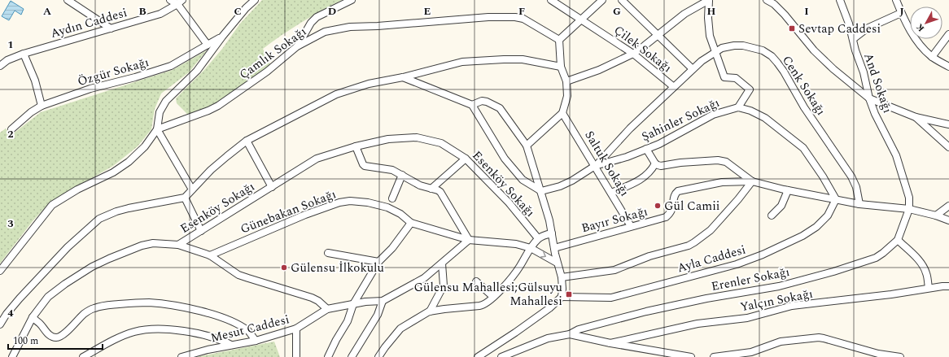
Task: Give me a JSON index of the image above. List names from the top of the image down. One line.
{"streets":{"street":["Aydın Caddesi","Çilek Sokağı","Çamlık Sokağı","Özgür Sokağı","And Sokağı","Cenk Sokağı","Şahinler Sokağı","Saltuk Sokağı","Esenköy Sokağı","Günebakan Sokağı","Bayır Sokağı","Ayla Caddesi","Erenler Sokağı","Yalçın Sokağı","Mesut Caddesi"]},"crossings":[["Çilek Sokağı","Cenk Sokağı"],["And Sokağı","Erenler Sokağı"],["Cenk Sokağı","Şahinler Sokağı"],["Cenk Sokağı","Saltuk Sokağı"],["Şahinler Sokağı","Saltuk Sokağı"],["Şahinler Sokağı","Bayır Sokağı"],["Şahinler Sokağı","Ayla Caddesi"],["Saltuk Sokağı","Bayır Sokağı"],["Bayır Sokağı","Ayla Caddesi"],["Erenler Sokağı","Yalçın Sokağı"]],"places":{"transit":["Sevtap Caddesi","Gülensu Mahallesi;Gülsuyu Mahallesi"],"other":["Gül Camii","Gülensu İlkokulu"]},"scale_bar":"100 m","north":"bottom left","grid":{"columns":["A","B","C","D","E","F","G","H","I","J"],"rows":["1","2","3","4"]}}
